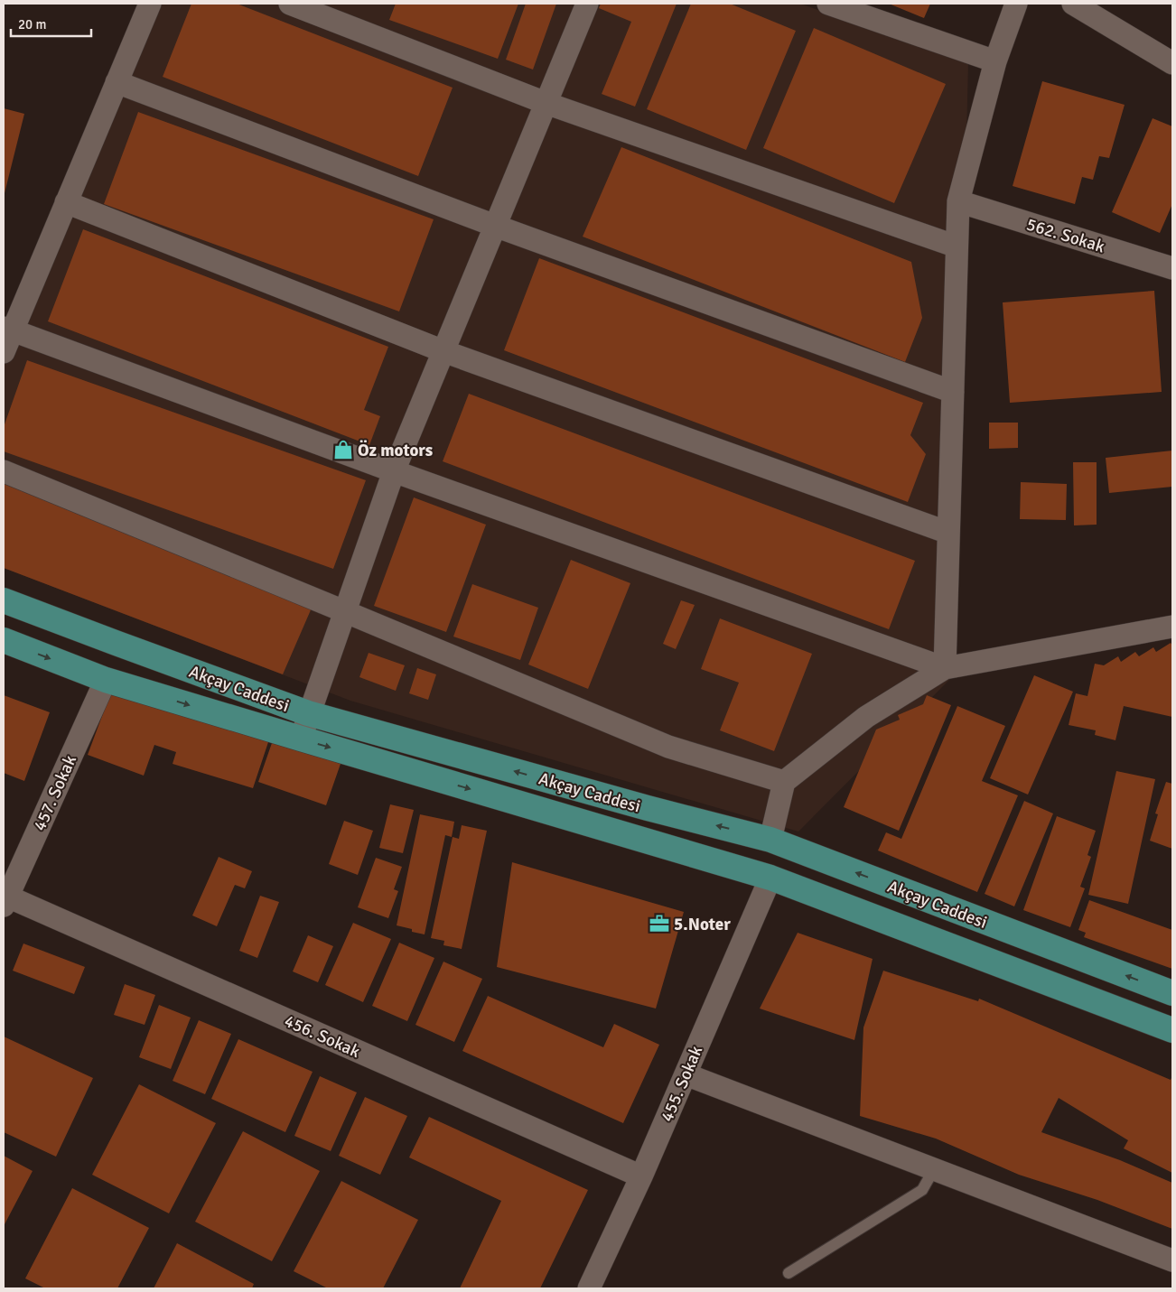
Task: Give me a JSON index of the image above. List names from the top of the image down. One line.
{"streets":{"main road":["Akçay Caddesi"],"street":["562. Sokak","457. Sokak","456. Sokak","455. Sokak"]},"crossings":[["Akçay Caddesi","457. Sokak"],["Akçay Caddesi","455. Sokak"],["457. Sokak","456. Sokak"],["456. Sokak","455. Sokak"]],"places":{"shop":["Öz motors"],"office":["5.Noter"]},"scale_bar":"20 m"}
